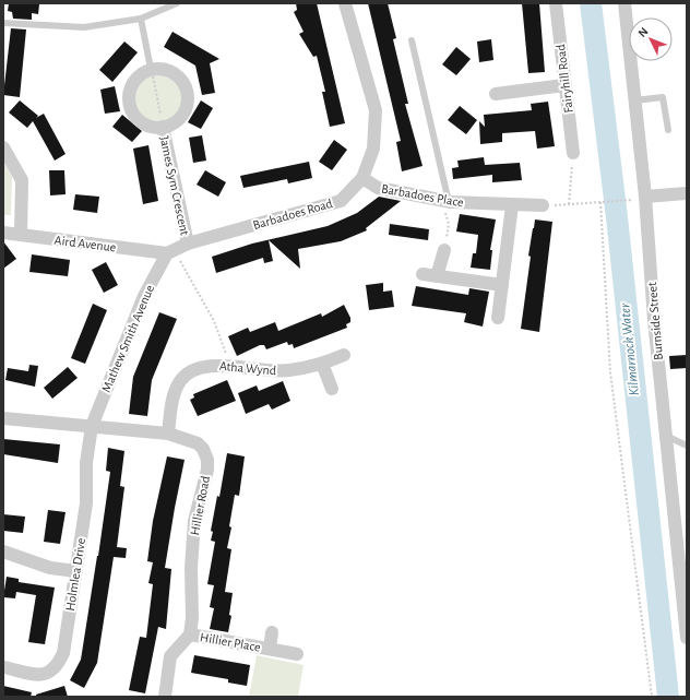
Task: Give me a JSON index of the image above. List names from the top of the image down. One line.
{"streets":{"street":["Fairyhill Road","James Sym Crescent","Barbadoes Place","Barbadoes Road","Aird Avenue","Burnside Street","Mathew Smith Avenue","Atha Wynd","Hillier Road","Holmlea Drive","Hillier Place"]},"crossings":[["James Sym Crescent","Barbadoes Road"],["Barbadoes Place","Barbadoes Road"],["Barbadoes Road","Aird Avenue"],["Barbadoes Road","Mathew Smith Avenue"],["Aird Avenue","Mathew Smith Avenue"],["Mathew Smith Avenue","Hillier Road"],["Mathew Smith Avenue","Holmlea Drive"],["Atha Wynd","Hillier Road"],["Hillier Road","Holmlea Drive"],["Hillier Road","Hillier Place"]],"water":["Kilmarnock Water"],"north":"top left"}
